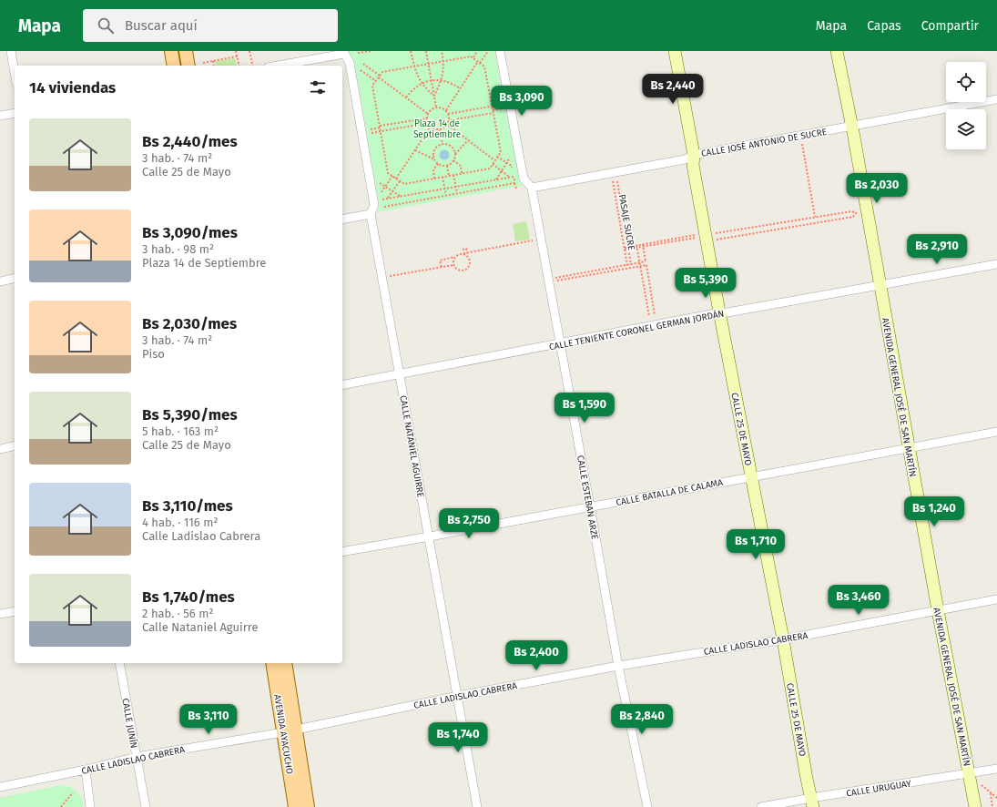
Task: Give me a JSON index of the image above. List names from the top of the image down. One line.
{"streets":{"main road":["AVENIDA GENERAL JOSÉ DE SAN MARTÍN","CALLE 25 DE MAYO","AVENIDA AYACUCHO"],"street":["CALLE JOSÉ ANTONIO DE SUCRE","CALLE TENIENTE CORONEL GERMAN JORDÁN","CALLE NATANIEL AGUIRRE","CALLE BATALLA DE CALAMA","CALLE ESTEBAN ARZE","CALLE LADISLAO CABRERA","CALLE JUNÍN","CALLE URUGUAY"],"path":["PASAJE SUCRE"]},"crossings":[["CALLE JOSÉ ANTONIO DE SUCRE","AVENIDA GENERAL JOSÉ DE SAN MARTÍN"],["CALLE JOSÉ ANTONIO DE SUCRE","CALLE 25 DE MAYO"],["CALLE JOSÉ ANTONIO DE SUCRE","CALLE ESTEBAN ARZE"],["CALLE TENIENTE CORONEL GERMAN JORDÁN","AVENIDA GENERAL JOSÉ DE SAN MARTÍN"],["CALLE TENIENTE CORONEL GERMAN JORDÁN","CALLE 25 DE MAYO"],["CALLE TENIENTE CORONEL GERMAN JORDÁN","CALLE NATANIEL AGUIRRE"],["CALLE TENIENTE CORONEL GERMAN JORDÁN","CALLE ESTEBAN ARZE"],["AVENIDA GENERAL JOSÉ DE SAN MARTÍN","CALLE BATALLA DE CALAMA"],["AVENIDA GENERAL JOSÉ DE SAN MARTÍN","CALLE LADISLAO CABRERA"],["AVENIDA GENERAL JOSÉ DE SAN MARTÍN","CALLE URUGUAY"],["CALLE 25 DE MAYO","CALLE BATALLA DE CALAMA"],["CALLE 25 DE MAYO","CALLE LADISLAO CABRERA"],["CALLE 25 DE MAYO","CALLE URUGUAY"],["CALLE NATANIEL AGUIRRE","CALLE BATALLA DE CALAMA"],["CALLE NATANIEL AGUIRRE","CALLE LADISLAO CABRERA"],["CALLE BATALLA DE CALAMA","CALLE ESTEBAN ARZE"],["CALLE ESTEBAN ARZE","CALLE LADISLAO CABRERA"],["CALLE LADISLAO CABRERA","CALLE JUNÍN"],["CALLE LADISLAO CABRERA","AVENIDA AYACUCHO"]],"parks":["Plaza 14 de Septiembre"],"page":{"header":"Mapa","search":"Buscar aquí","nav":["Mapa","Capas","Compartir"],"heading":"14 viviendas","price":["Bs 2,440","Bs 3,090","Bs 2,030","Bs 2,910","Bs 5,390","Bs 1,590","Bs 1,240","Bs 2,750","Bs 1,710","Bs 3,460","Bs 2,400","Bs 3,110","Bs 2,840","Bs 1,740"],"list":[{"name":"Bs 2,440/mes","note":"3 hab. · 74 m² · Calle 25 de Mayo"},{"name":"Bs 3,090/mes","note":"3 hab. · 98 m² · Plaza 14 de Septiembre"},{"name":"Bs 2,030/mes","note":"3 hab. · 74 m² · Piso"},{"name":"Bs 5,390/mes","note":"5 hab. · 163 m² · Calle 25 de Mayo"},{"name":"Bs 3,110/mes","note":"4 hab. · 116 m² · Calle Ladislao Cabrera"},{"name":"Bs 1,740/mes","note":"2 hab. · 56 m² · Calle Nataniel Aguirre"}]}}
